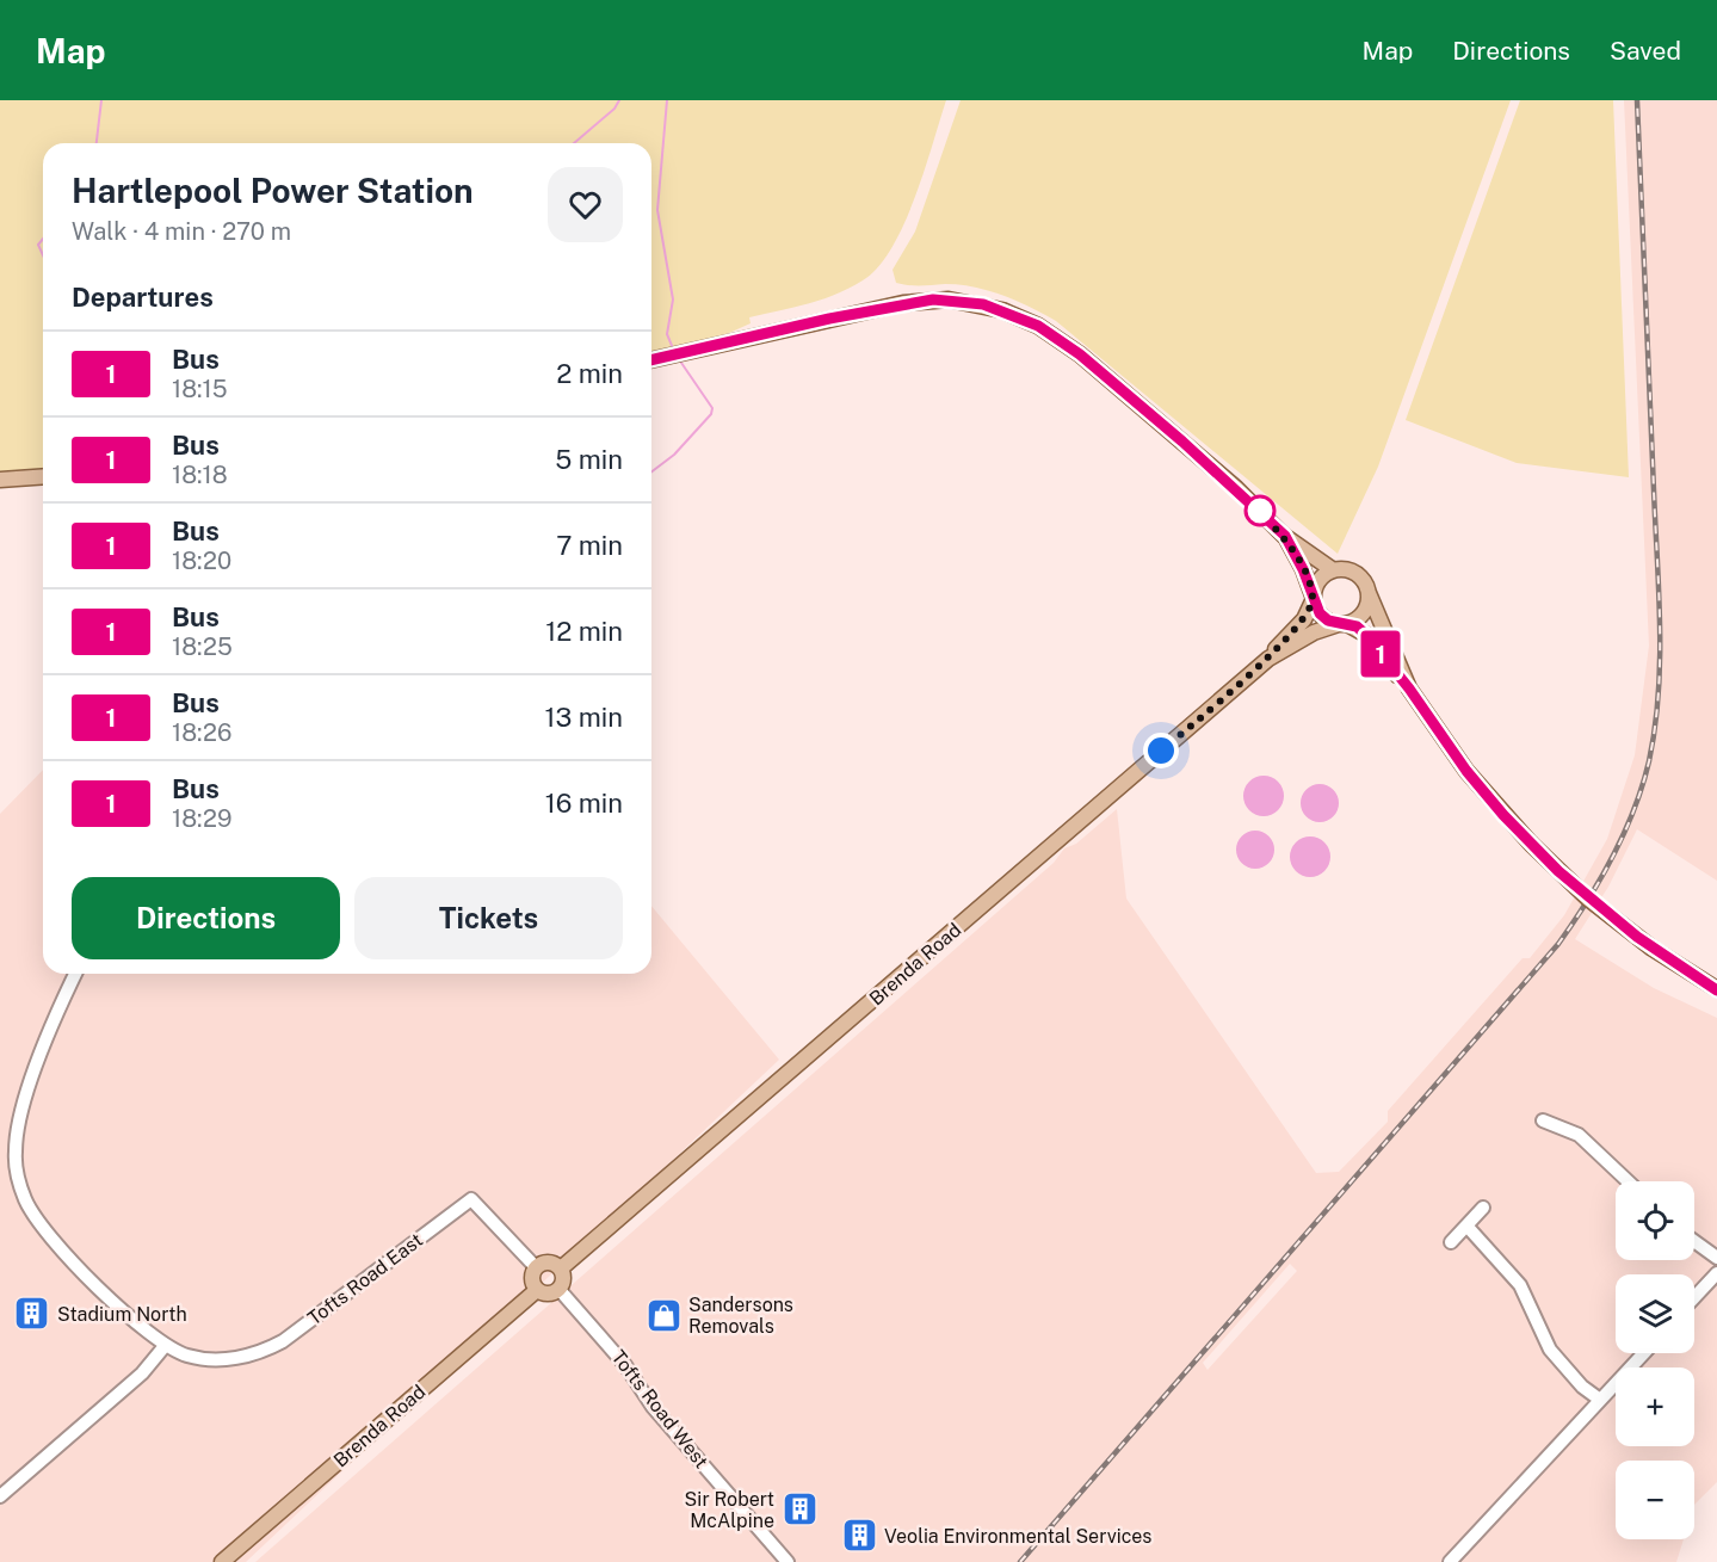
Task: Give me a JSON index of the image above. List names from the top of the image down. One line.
{"streets":{"main road":["Brenda Road"],"street":["Tofts Road East","Tofts Road West"]},"crossings":[["Brenda Road","Tofts Road East"],["Brenda Road","Tofts Road West"],["Tofts Road East","Tofts Road West"]],"places":{"building":["Stadium North","Sir Robert McAlpine","Veolia Environmental Services"],"shop":["Sandersons Removals"]},"lines":["bus line 1"],"page":{"header":"Map","nav":["Map","Directions","Saved"],"on_map":"1","heading":[["Hartlepool Power Station","Walk · 4 min · 270 m"],"Departures"],"list":[{"mark":"1","name":"Bus","note":"18:15","value":"2 min"},{"mark":"1","name":"Bus","note":"18:18","value":"5 min"},{"mark":"1","name":"Bus","note":"18:20","value":"7 min"},{"mark":"1","name":"Bus","note":"18:25","value":"12 min"},{"mark":"1","name":"Bus","note":"18:26","value":"13 min"},{"mark":"1","name":"Bus","note":"18:29","value":"16 min"}],"buttons":["Directions","Tickets"],"map_buttons":["+","−"]}}
